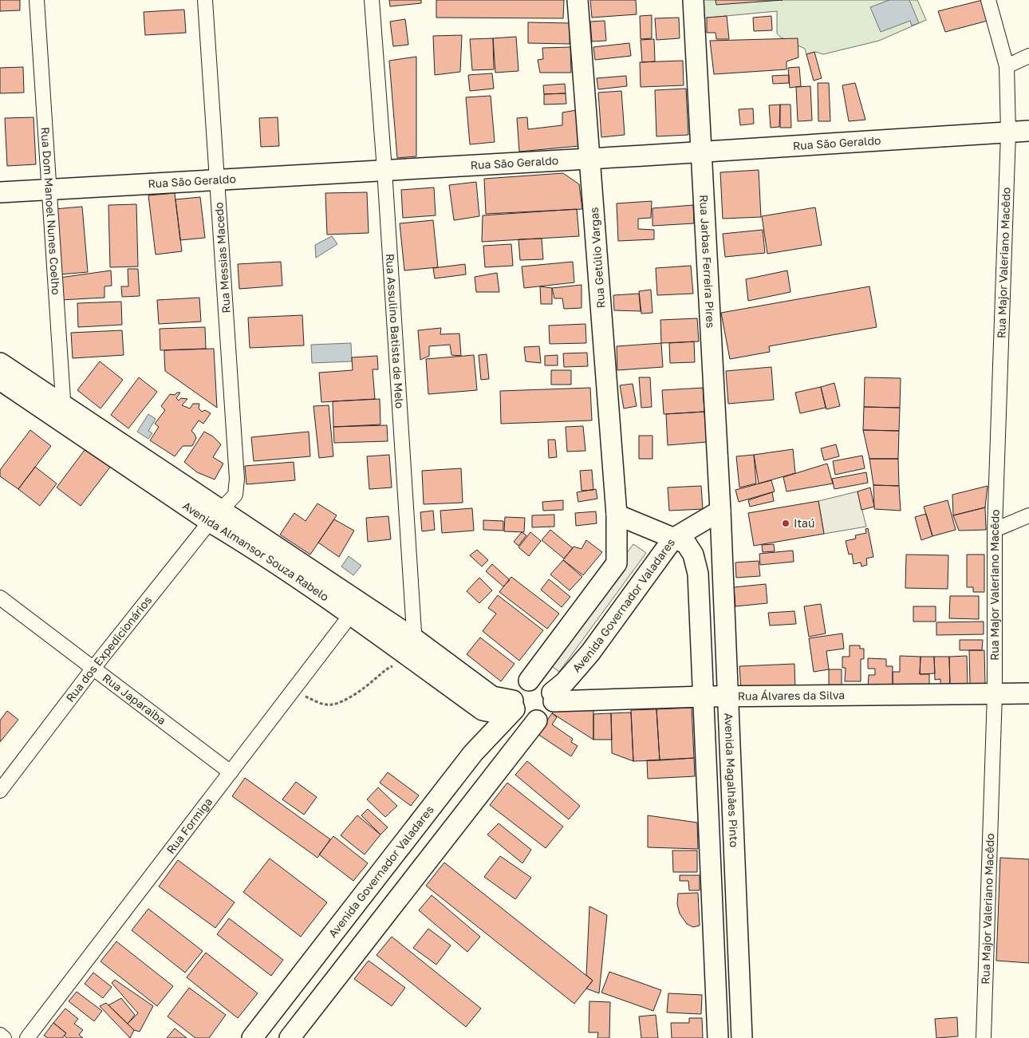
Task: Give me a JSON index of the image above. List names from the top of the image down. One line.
{"streets":{"street":["Rua São Geraldo","Rua Dom Manoel Nunes Coelho","Rua Messias Macedo","Rua Getúlio Vargas","Rua Jarbas Ferreira Pires","Rua Major Valeriano Macêdo","Rua Assulino Batista de Melo","Avenida Almansor Souza Rabelo","Avenida Governador Valadares","Rua dos Expedicionários","Rua Álvares da Silva","Rua Japaraiba","Avenida Magalhães Pinto","Rua Formiga"]},"crossings":[["Rua São Geraldo","Rua Dom Manoel Nunes Coelho"],["Rua São Geraldo","Rua Messias Macedo"],["Rua São Geraldo","Rua Getúlio Vargas"],["Rua São Geraldo","Rua Jarbas Ferreira Pires"],["Rua São Geraldo","Rua Major Valeriano Macêdo"],["Rua São Geraldo","Rua Assulino Batista de Melo"],["Rua Dom Manoel Nunes Coelho","Avenida Almansor Souza Rabelo"],["Rua Messias Macedo","Avenida Almansor Souza Rabelo"],["Rua Messias Macedo","Rua dos Expedicionários"],["Rua Getúlio Vargas","Avenida Almansor Souza Rabelo"],["Rua Getúlio Vargas","Avenida Governador Valadares"],["Rua Getúlio Vargas","Rua Álvares da Silva"],["Rua Jarbas Ferreira Pires","Avenida Governador Valadares"],["Rua Jarbas Ferreira Pires","Avenida Magalhães Pinto"],["Rua Major Valeriano Macêdo","Rua Álvares da Silva"],["Rua Assulino Batista de Melo","Avenida Almansor Souza Rabelo"],["Avenida Almansor Souza Rabelo","Avenida Governador Valadares"],["Avenida Almansor Souza Rabelo","Rua dos Expedicionários"],["Avenida Almansor Souza Rabelo","Rua Álvares da Silva"],["Avenida Almansor Souza Rabelo","Rua Formiga"],["Avenida Governador Valadares","Rua Álvares da Silva"],["Avenida Governador Valadares","Avenida Magalhães Pinto"],["Rua dos Expedicionários","Rua Japaraiba"],["Rua Álvares da Silva","Avenida Magalhães Pinto"],["Rua Japaraiba","Rua Formiga"]],"places":["Itaú"]}
